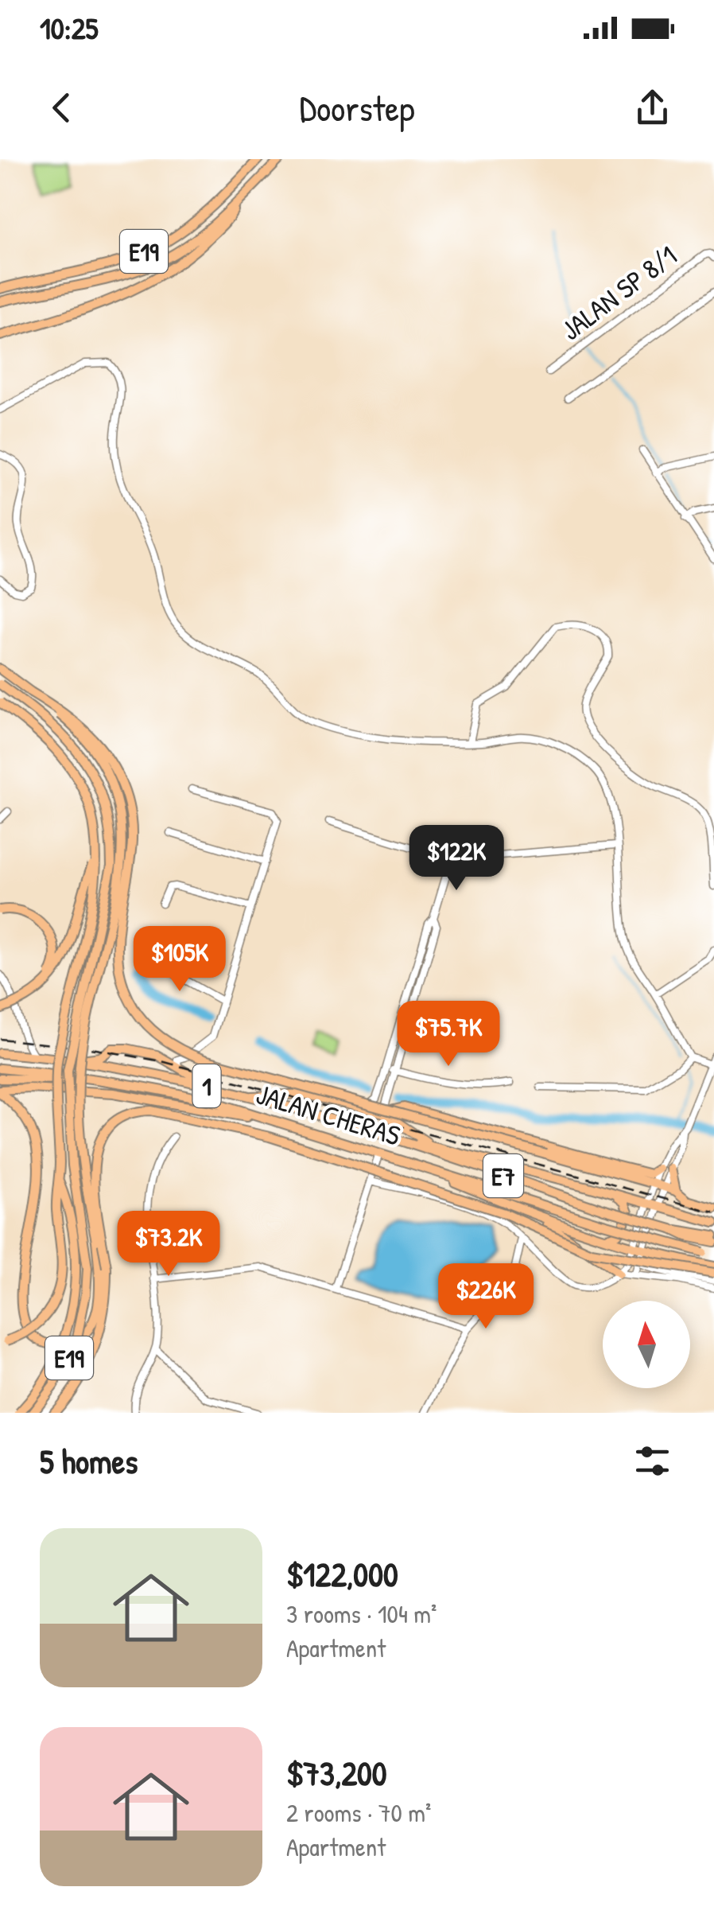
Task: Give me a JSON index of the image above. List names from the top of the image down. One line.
{"streets":{"highway":["E19","1","JALAN CHERAS","E7"],"street":["JALAN SP 8/1"]},"crossings":[["JALAN CHERAS","E7"]],"north":"top","page":{"status":"10:25","header":"Doorstep","price":["$122K","$105K","$75.7K","$73.2K","$226K"],"heading":"5 homes","list":[{"name":"$122,000","note":"3 rooms · 104 m² · Apartment"},{"name":"$73,200","note":"2 rooms · 70 m² · Apartment"}]}}
